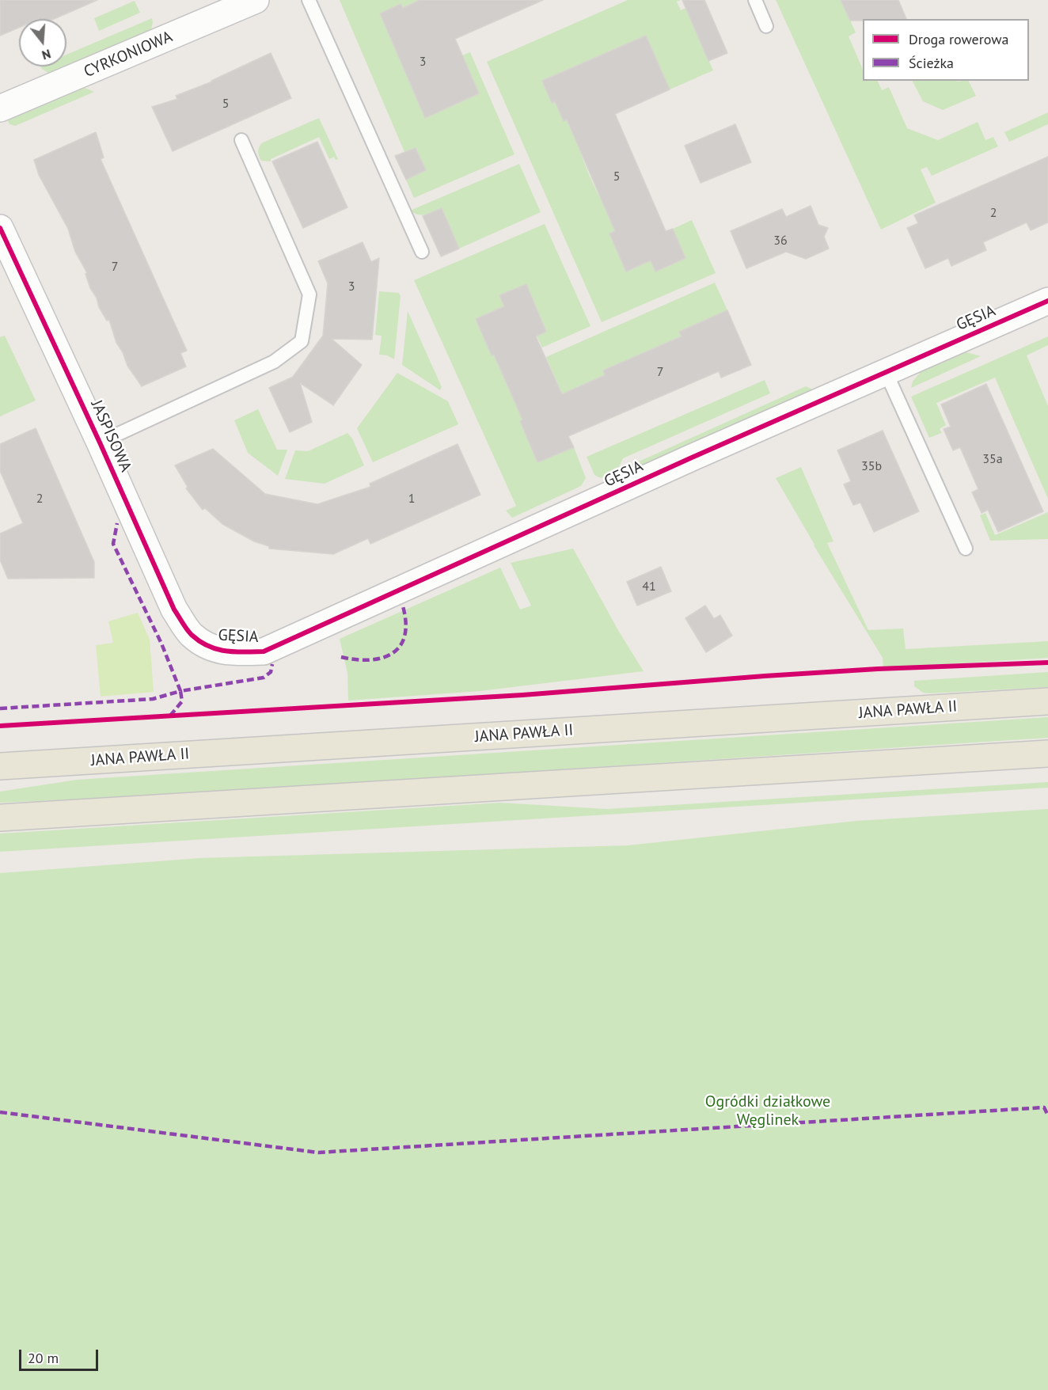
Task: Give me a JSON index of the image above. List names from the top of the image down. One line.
{"streets":{"main road":["JANA PAWŁA II"],"street":["CYRKONIOWA","GĘSIA","JASPISOWA"]},"crossings":[["GĘSIA","JASPISOWA"]],"parks":["Ogródki działkowe Węglinek"],"house_numbers":["3","5","5","2","36","7","3","7","35a","35b","2","1","41"],"legend":["Droga rowerowa","Ścieżka"],"scale_bar":"20 m","north":"bottom"}
